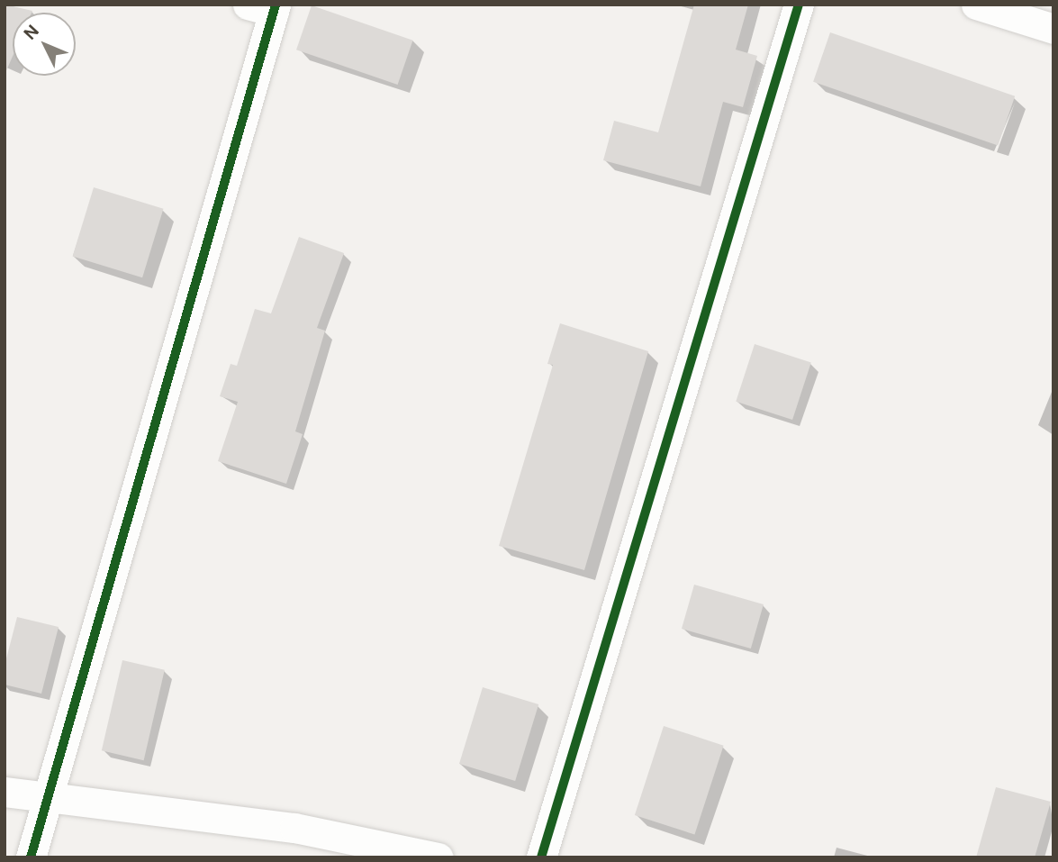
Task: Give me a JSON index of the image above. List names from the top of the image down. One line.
{"north":"top left"}
